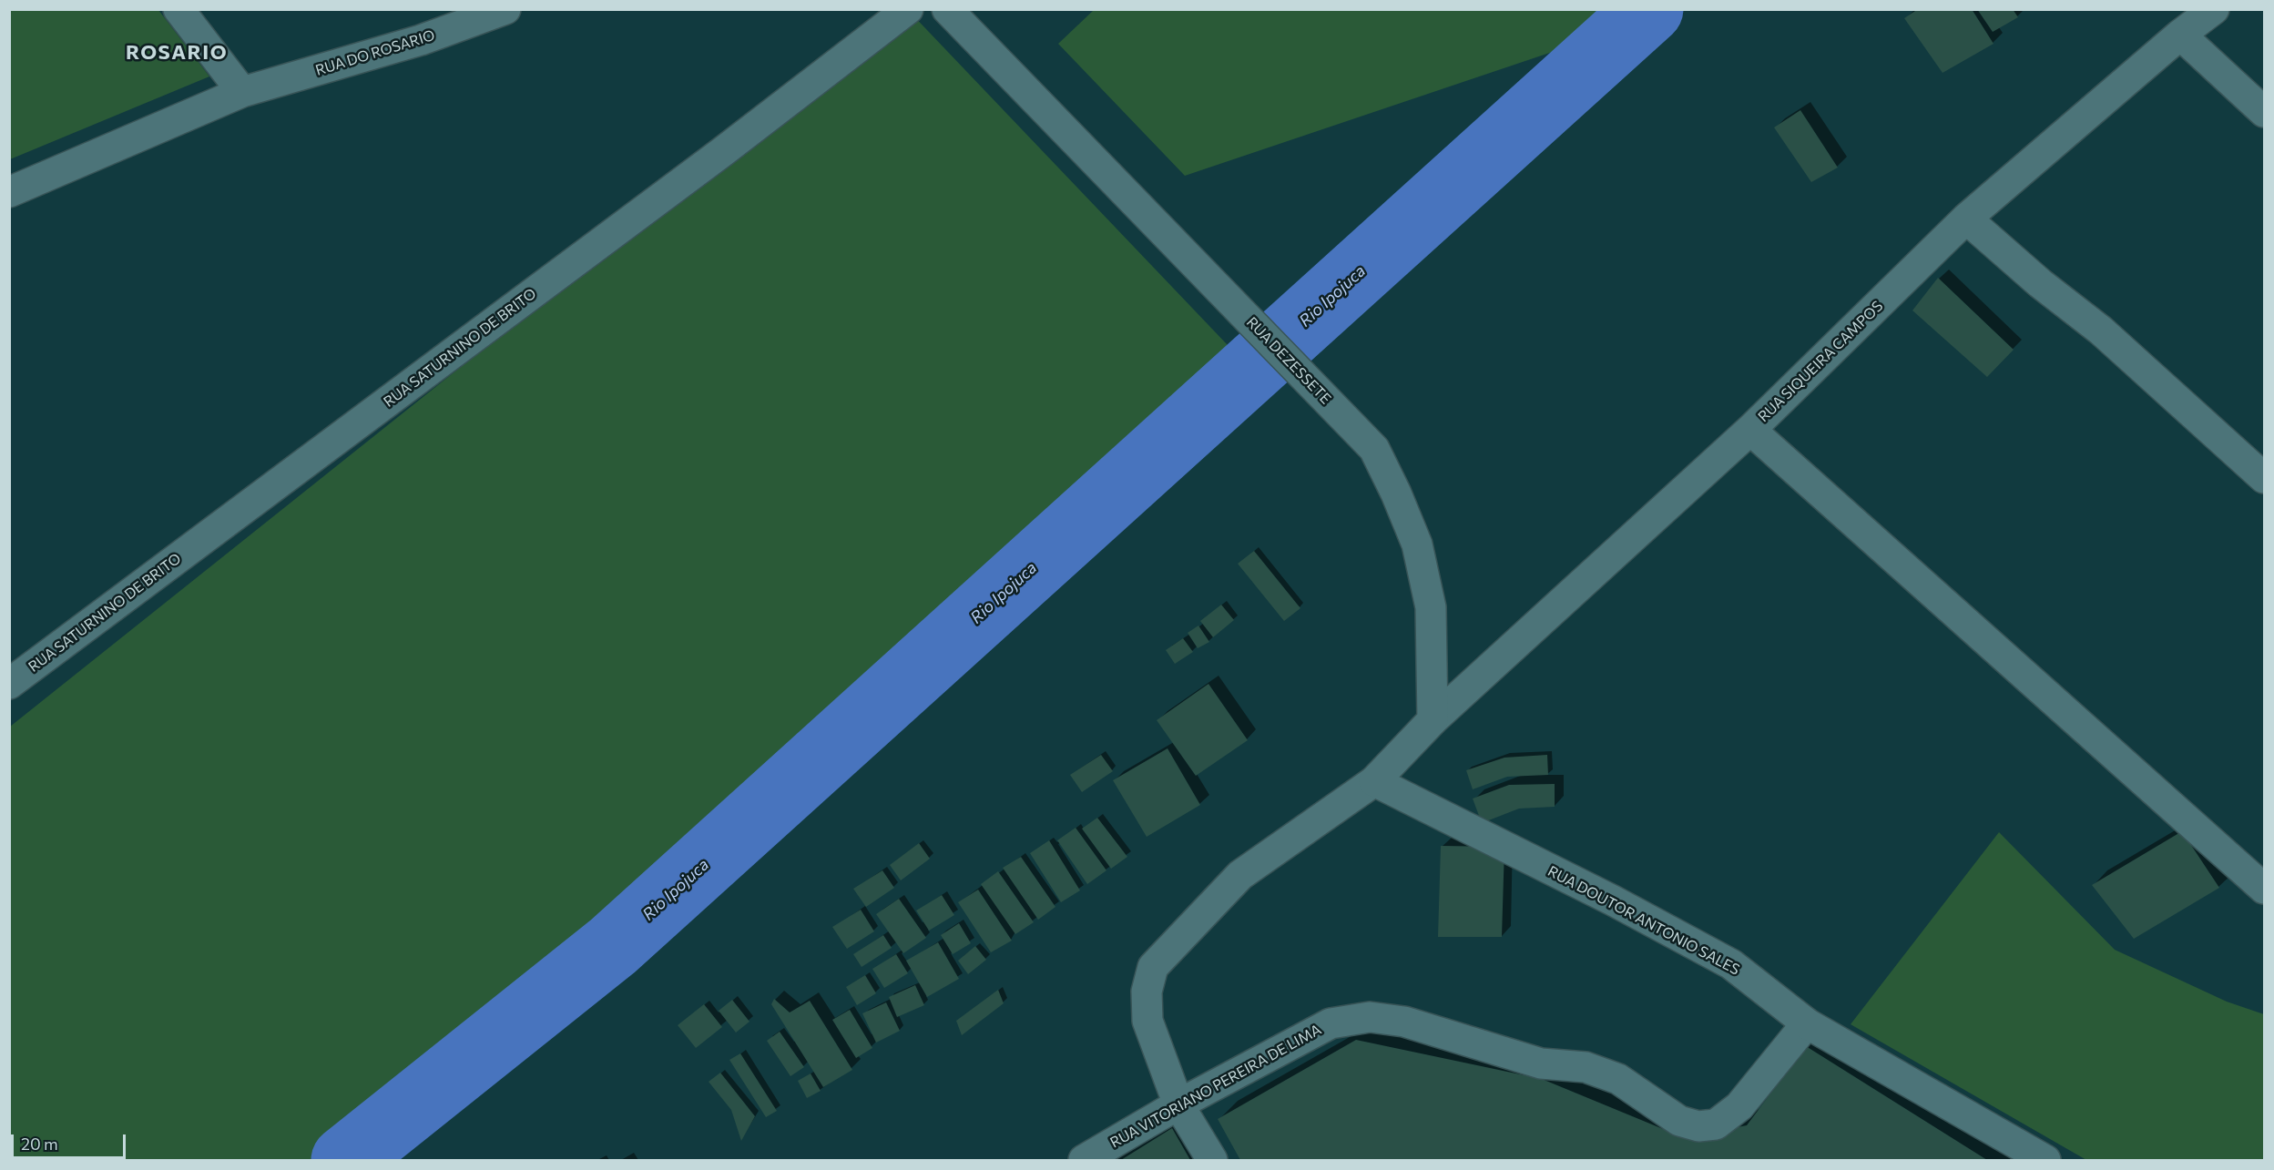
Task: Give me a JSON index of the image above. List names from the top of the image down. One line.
{"streets":{"street":["RUA DO ROSARIO","RUA SATURNINO DE BRITO","RUA DEZESSETE","RUA SIQUEIRA CAMPOS","RUA DOUTOR ANTONIO SALES","RUA VITORIANO PEREIRA DE LIMA"]},"crossings":[["RUA DEZESSETE","RUA SIQUEIRA CAMPOS"],["RUA DOUTOR ANTONIO SALES","RUA VITORIANO PEREIRA DE LIMA"]],"districts":["ROSARIO"],"water":["Rio Ipojuca"],"scale_bar":"20 m"}
